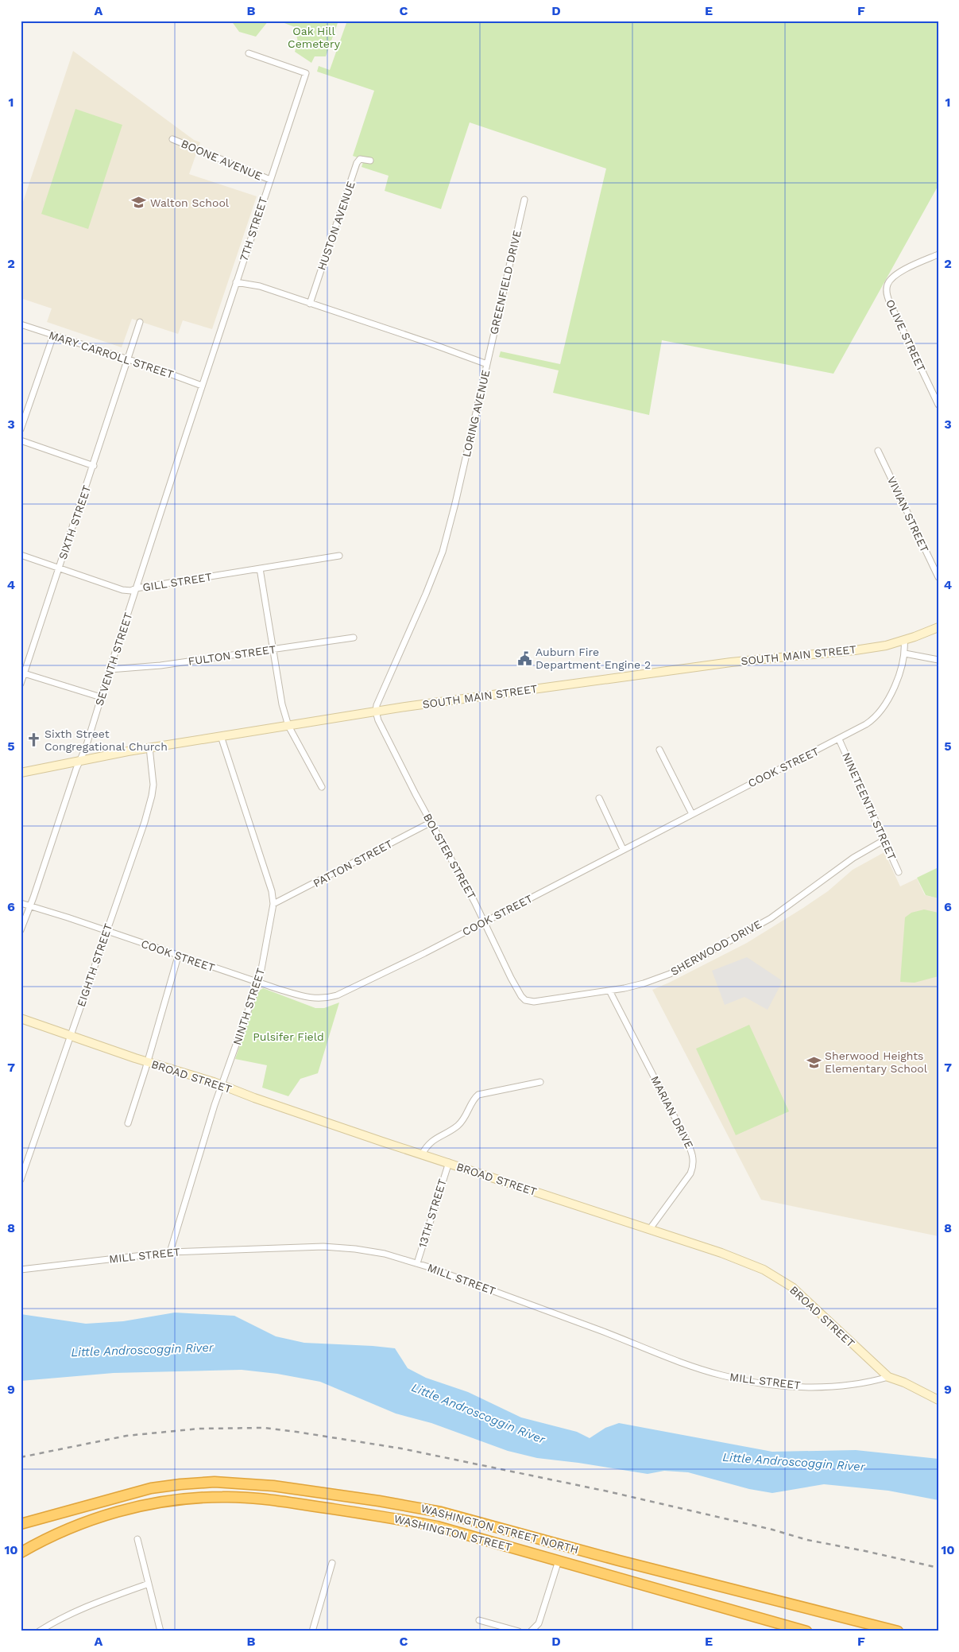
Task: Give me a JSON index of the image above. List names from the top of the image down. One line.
{"streets":{"highway":["WASHINGTON STREET NORTH","WASHINGTON STREET"],"street":["BOONE AVENUE","HUSTON AVENUE","7TH STREET","GREENFIELD DRIVE","OLIVE STREET","MARY CARROLL STREET","LORING AVENUE","VIVIAN STREET","SIXTH STREET","GILL STREET","FULTON STREET","SOUTH MAIN STREET","SEVENTH STREET","COOK STREET","NINETEENTH STREET","BOLSTER STREET","PATTON STREET","SHERWOOD DRIVE","EIGHTH STREET","NINTH STREET","BROAD STREET","MARIAN DRIVE","13TH STREET","MILL STREET"]},"crossings":[["BOONE AVENUE","7TH STREET"],["HUSTON AVENUE","LORING AVENUE"],["7TH STREET","MARY CARROLL STREET"],["7TH STREET","LORING AVENUE"],["7TH STREET","SEVENTH STREET"],["GREENFIELD DRIVE","LORING AVENUE"],["MARY CARROLL STREET","SIXTH STREET"],["MARY CARROLL STREET","SEVENTH STREET"],["LORING AVENUE","SOUTH MAIN STREET"],["LORING AVENUE","BOLSTER STREET"],["SIXTH STREET","GILL STREET"],["GILL STREET","SEVENTH STREET"],["FULTON STREET","SEVENTH STREET"],["SOUTH MAIN STREET","SEVENTH STREET"],["SOUTH MAIN STREET","COOK STREET"],["SOUTH MAIN STREET","BOLSTER STREET"],["SOUTH MAIN STREET","EIGHTH STREET"],["SOUTH MAIN STREET","NINTH STREET"],["SEVENTH STREET","COOK STREET"],["COOK STREET","NINETEENTH STREET"],["COOK STREET","BOLSTER STREET"],["COOK STREET","EIGHTH STREET"],["COOK STREET","NINTH STREET"],["NINETEENTH STREET","SHERWOOD DRIVE"],["BOLSTER STREET","PATTON STREET"],["BOLSTER STREET","SHERWOOD DRIVE"],["PATTON STREET","NINTH STREET"],["SHERWOOD DRIVE","MARIAN DRIVE"],["EIGHTH STREET","BROAD STREET"],["NINTH STREET","BROAD STREET"],["NINTH STREET","MILL STREET"],["BROAD STREET","MARIAN DRIVE"],["BROAD STREET","13TH STREET"],["BROAD STREET","MILL STREET"],["13TH STREET","MILL STREET"]],"water":["Little Androscoggin River"],"parks":["Oak Hill Cemetery","Pulsifer Field"],"places":{"school or university":["Walton School","Sherwood Heights Elementary School"],"public building":["Auburn Fire Department Engine 2"],"church":["Sixth Street Congregational Church"]},"grid":{"columns":["A","B","C","D","E","F"],"rows":["1","2","3","4","5","6","7","8","9","10"]}}
